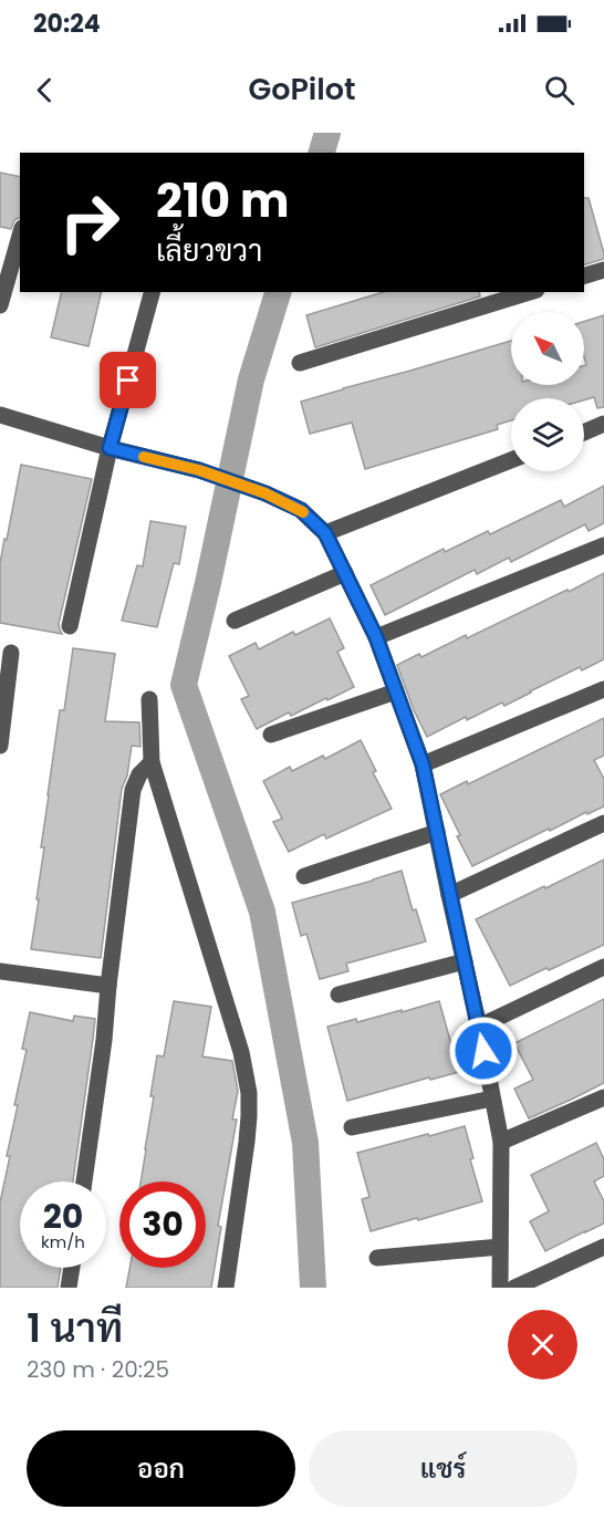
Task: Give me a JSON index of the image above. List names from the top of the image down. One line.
{"north":"top left","page":{"status":"20:24","header":"GoPilot","turn":["210 m","เลี้ยวขวา"],"speed":"20 km/h","limit":"30","heading":["1 นาที","230 m · 20:25"],"buttons":["ออก","แชร์"]}}
